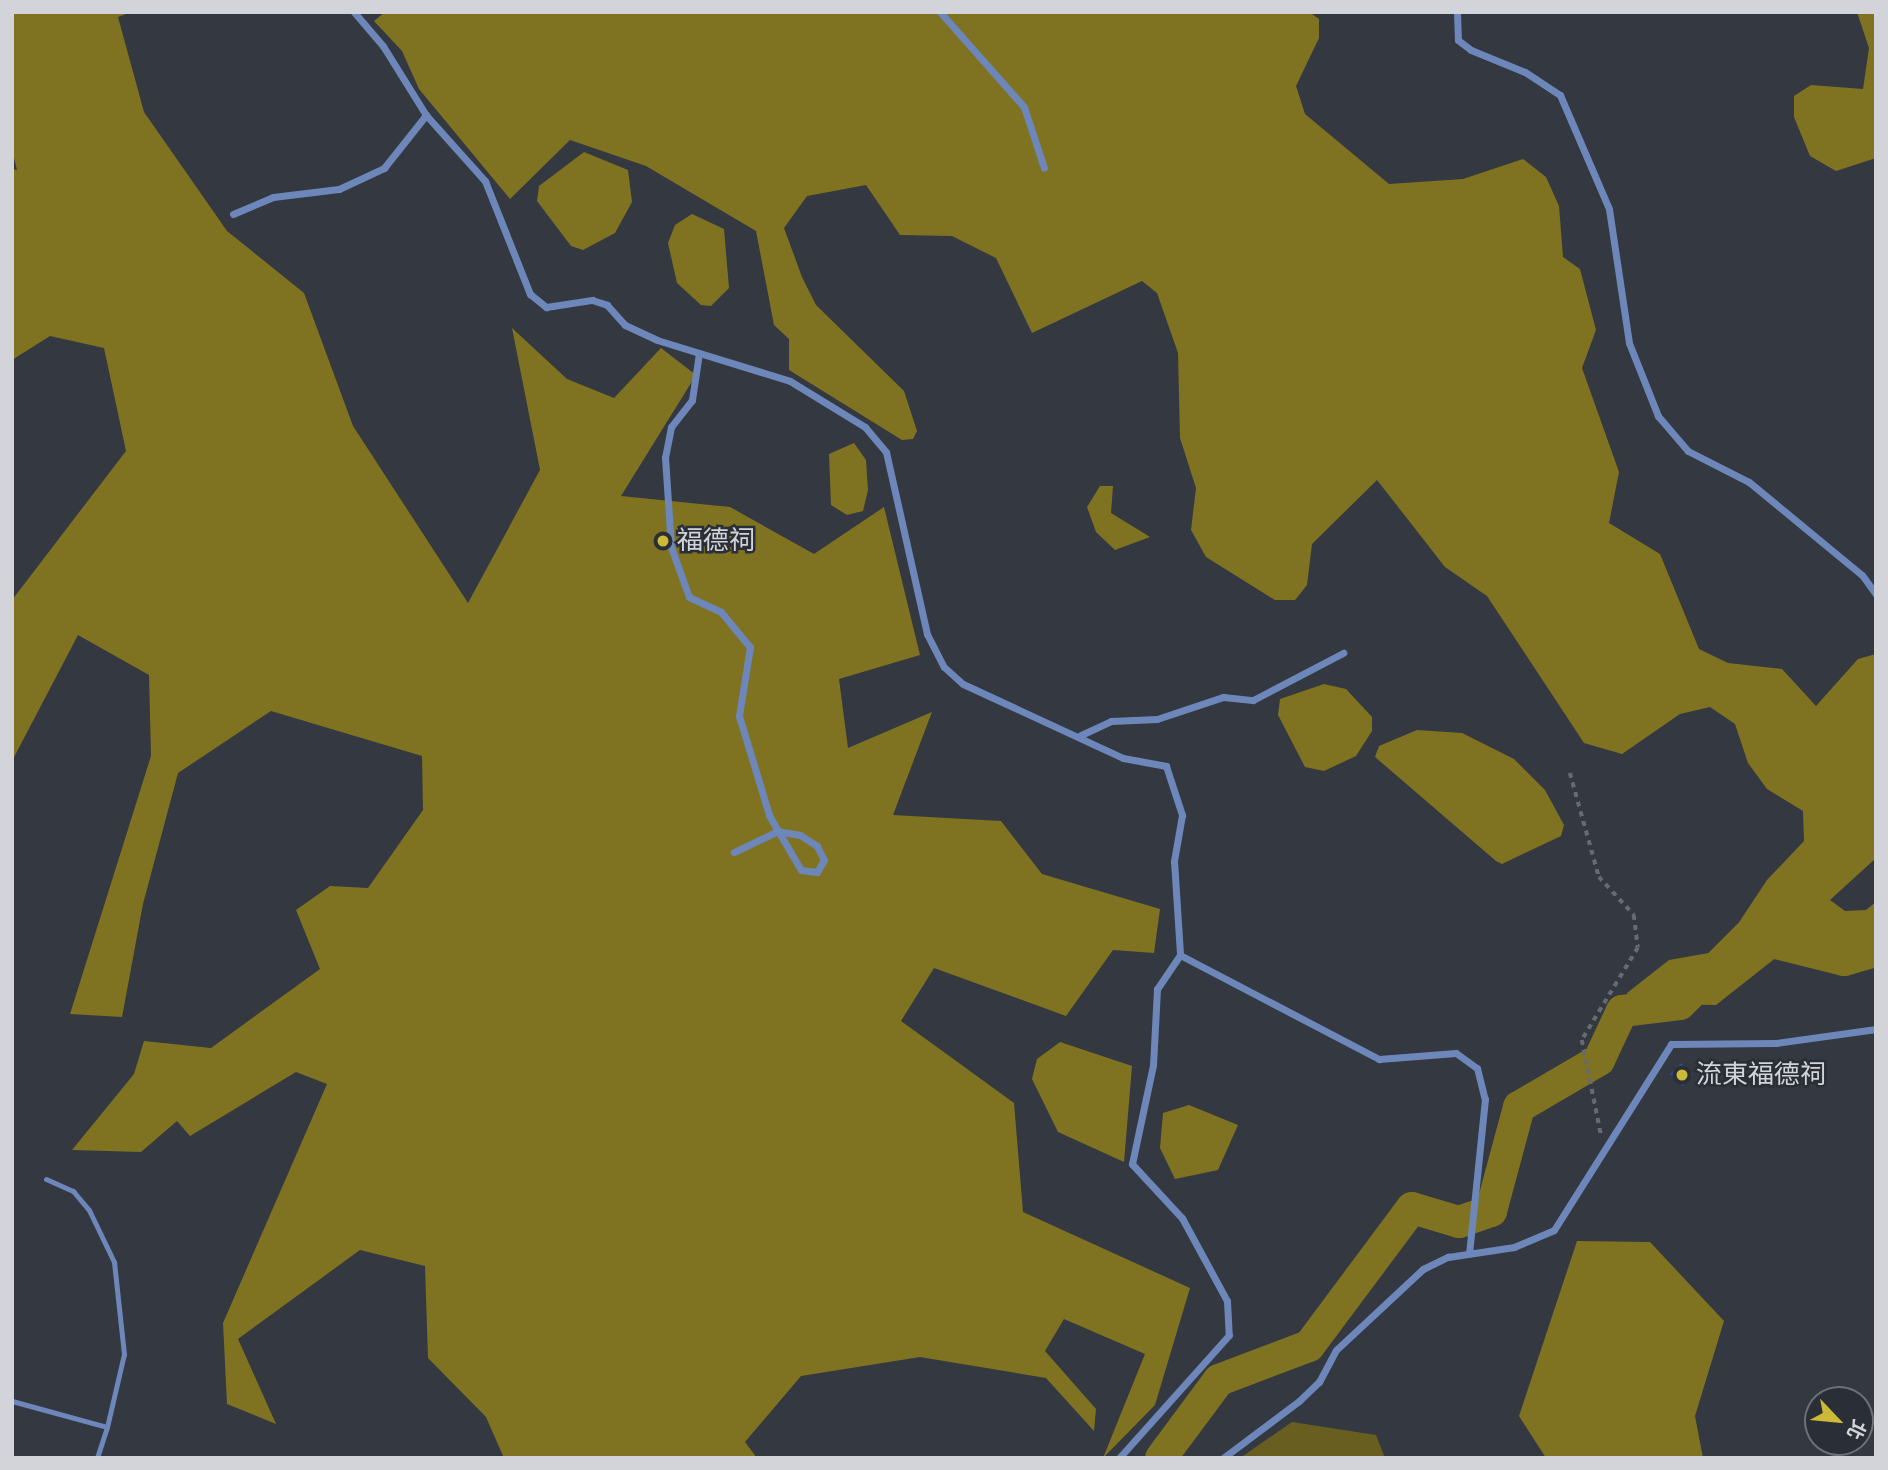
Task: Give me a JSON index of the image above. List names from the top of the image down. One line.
{"places":["福德祠","流東福德祠"],"north":"bottom right"}
